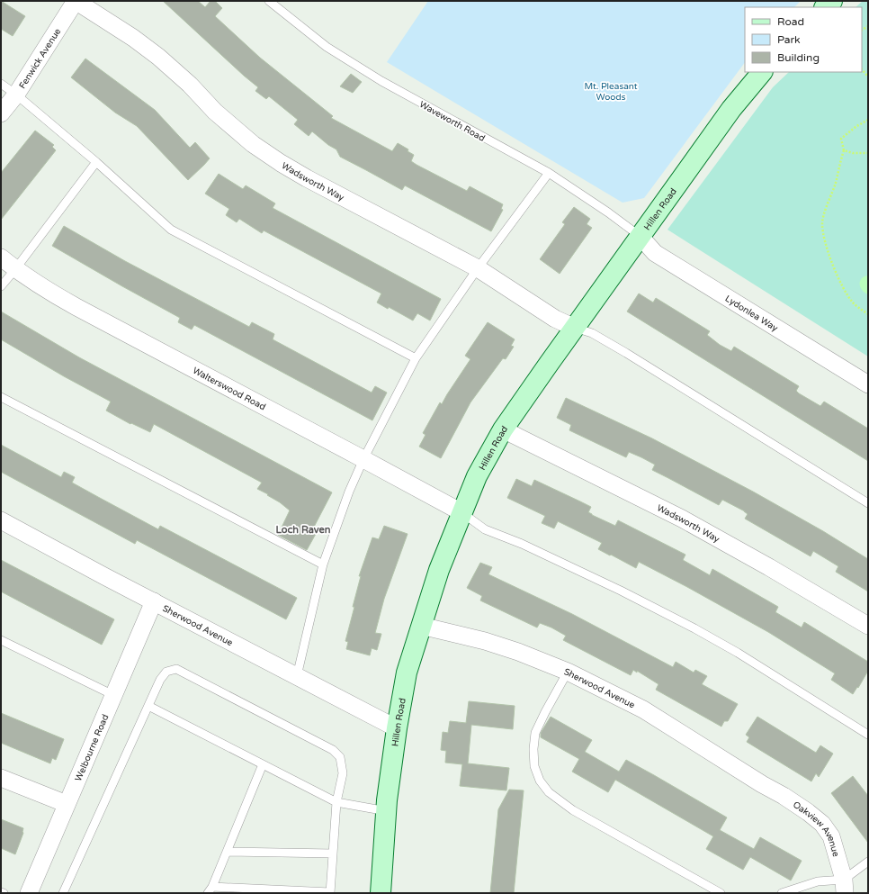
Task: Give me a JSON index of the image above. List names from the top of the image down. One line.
{"streets":{"street":["Fenwick Avenue","Wadsworth Way","Hillen Road","Lydonlea Way","Walterswood Road","Sherwood Avenue","Welbourne Road","Oakview Avenue"],"lane":["Waveworth Road"]},"crossings":[["Fenwick Avenue","Wadsworth Way"],["Waveworth Road","Hillen Road"],["Waveworth Road","Lydonlea Way"],["Wadsworth Way","Hillen Road"],["Hillen Road","Lydonlea Way"],["Hillen Road","Walterswood Road"],["Hillen Road","Sherwood Avenue"],["Sherwood Avenue","Welbourne Road"],["Sherwood Avenue","Oakview Avenue"]],"districts":["Loch Raven"],"parks":["Mt. Pleasant Woods"],"legend":["Road","Park","Building"]}
